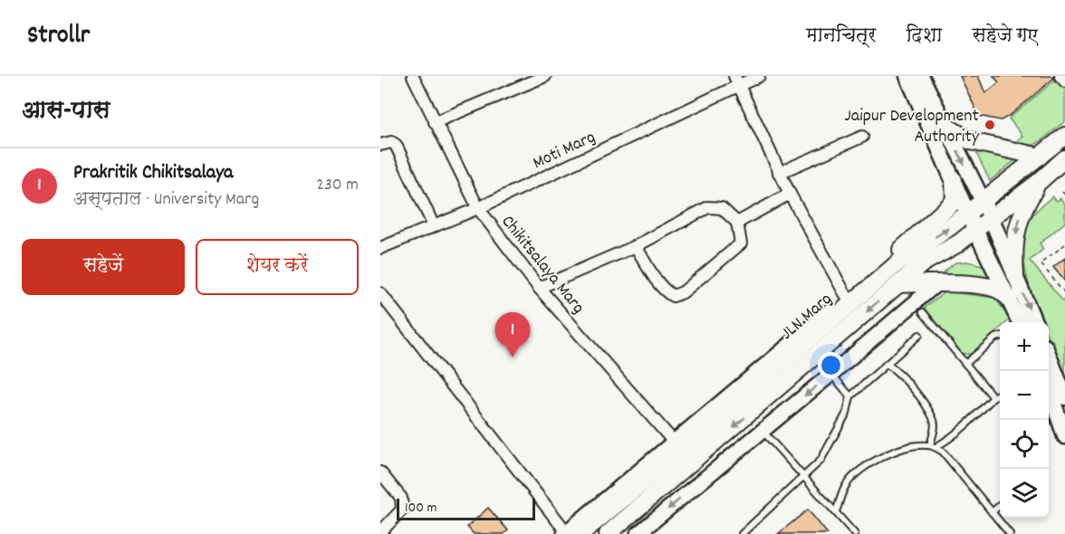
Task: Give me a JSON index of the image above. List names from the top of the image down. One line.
{"streets":{"main road":["JLN Marg"],"street":["Moti Marg","Chikitsalaya Marg"]},"crossings":[["Moti Marg","Chikitsalaya Marg"],["Chikitsalaya Marg","JLN Marg"]],"places":["Jaipur Development Authority"],"scale_bar":"100 m","page":{"header":"Strollr","nav":["मानचित्र","दिशा","सहेजे गए"],"heading":"आस-पास","list":[{"mark":"1","name":"Prakritik Chikitsalaya","note":"अस्पताल · University Marg","value":"230 m"}],"buttons":["सहेजें","शेयर करें"],"pins":"1","map_buttons":["+","−"],"scale":"100 m"}}
